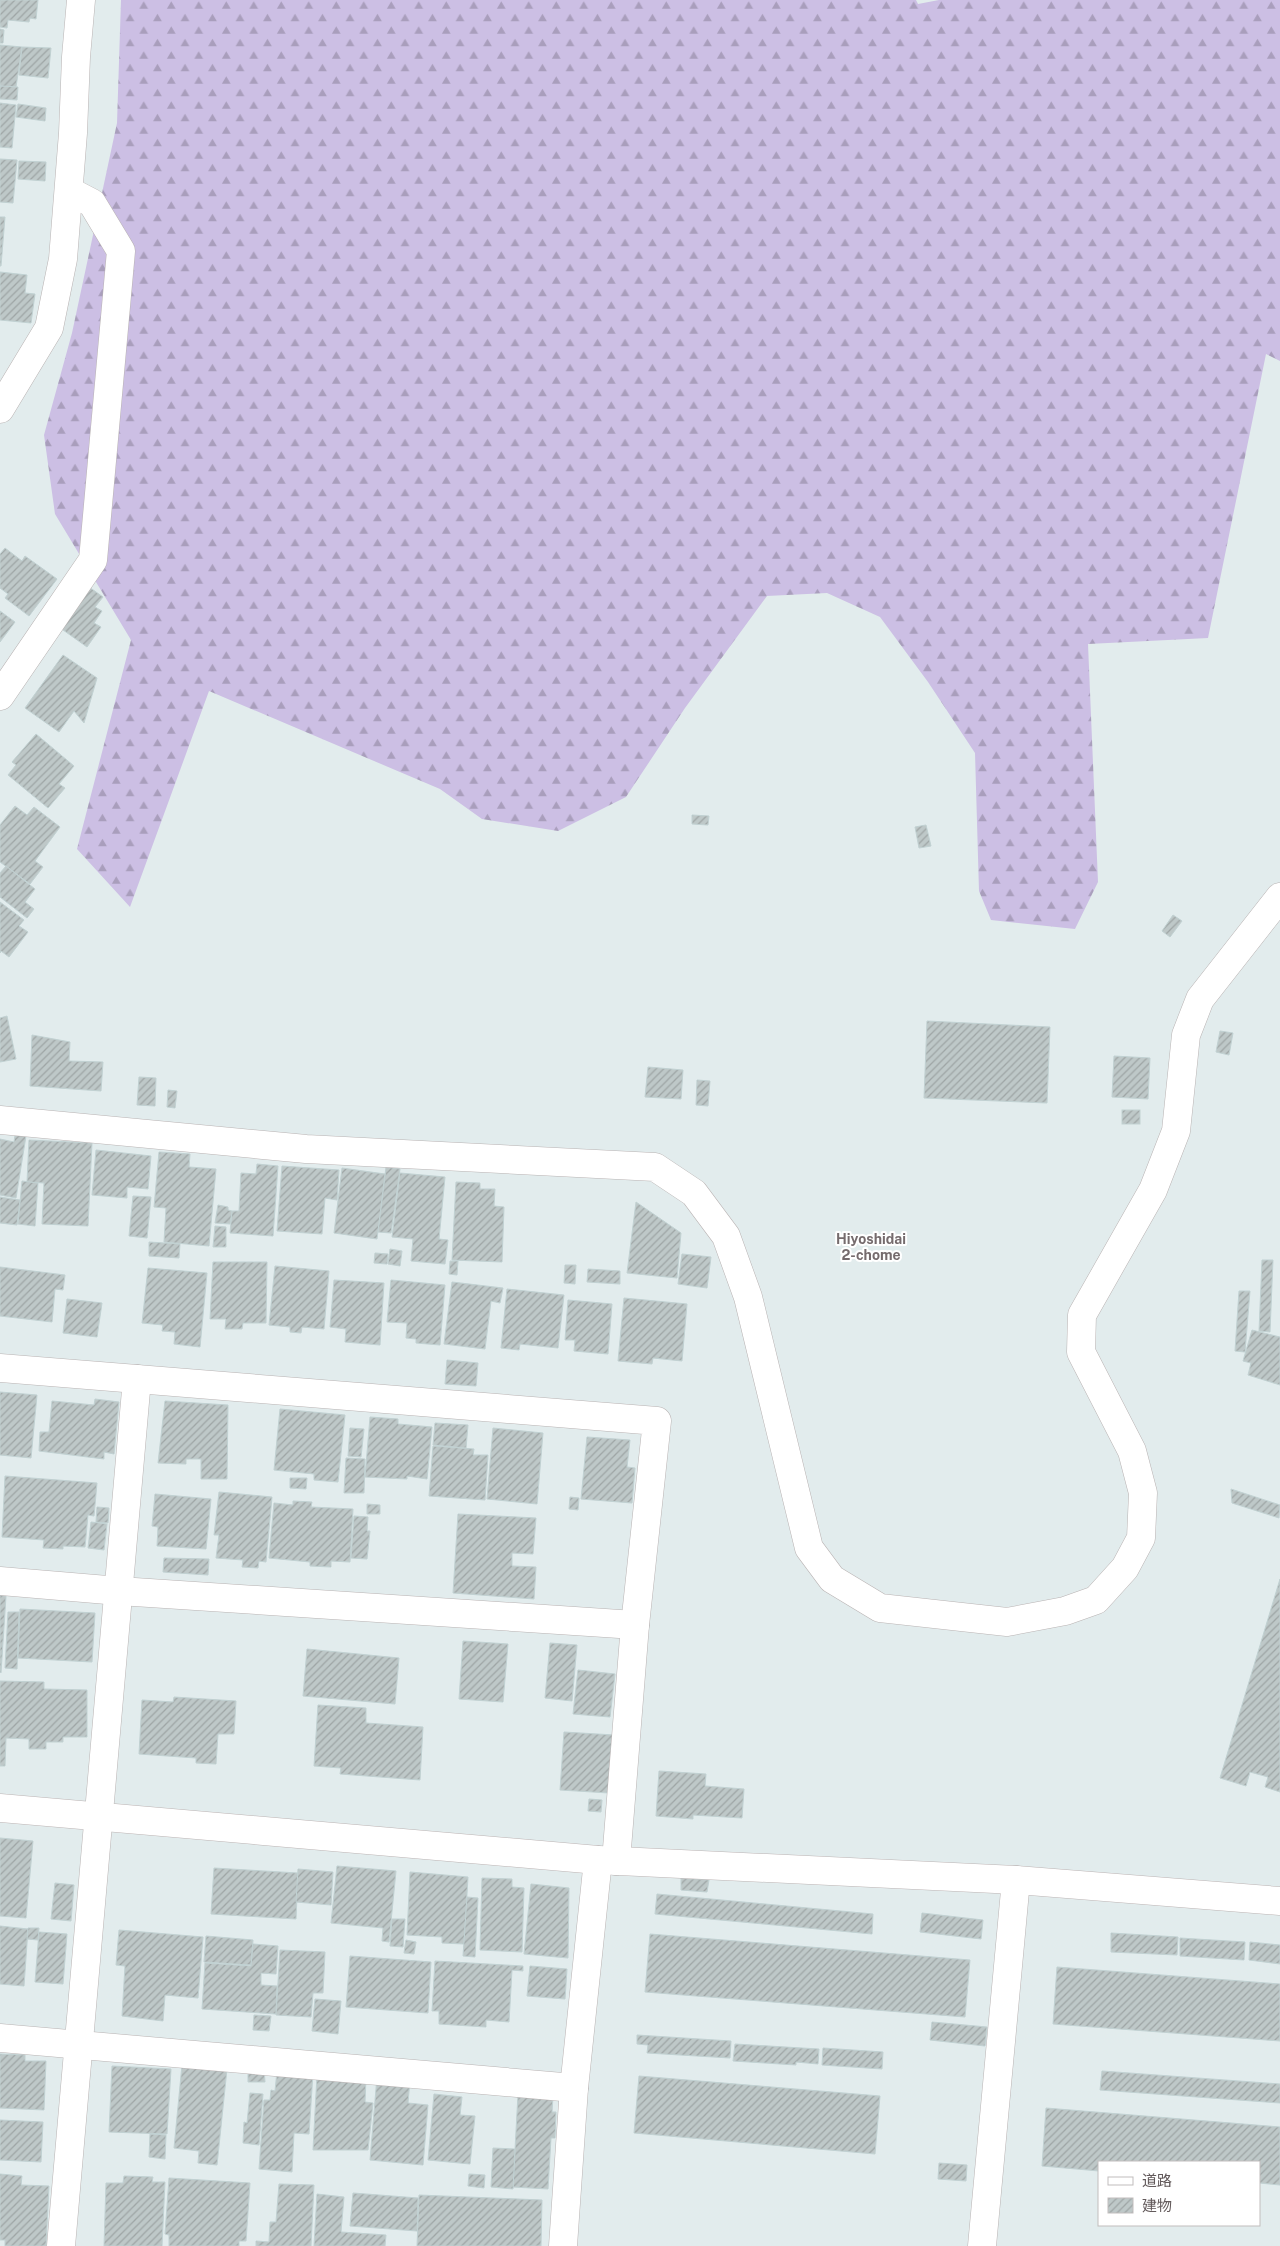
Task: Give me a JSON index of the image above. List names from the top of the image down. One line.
{"districts":["Hiyoshidai 2-chome"],"legend":["道路","建物"]}
